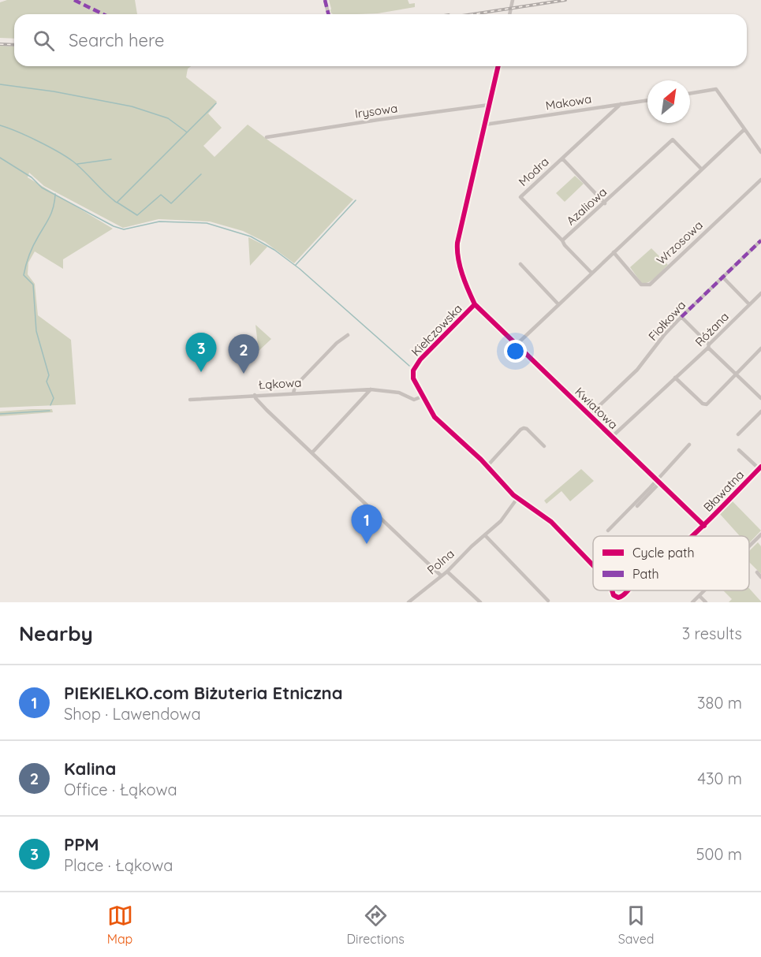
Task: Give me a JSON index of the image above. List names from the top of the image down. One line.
{"streets":{"street":["Makowa","Irysowa","Modra","Azaliowa","Wrzosowa","Fiołkowa","Różana","Kiełczowska","Łąkowa","Kwiatowa","Bławatna","Polna"]},"crossings":[["Makowa","Modra"],["Makowa","Kiełczowska"],["Irysowa","Kiełczowska"],["Modra","Azaliowa"],["Fiołkowa","Kwiatowa"],["Różana","Kwiatowa"],["Kiełczowska","Łąkowa"],["Kiełczowska","Kwiatowa"],["Kiełczowska","Bławatna"],["Kiełczowska","Polna"],["Kwiatowa","Bławatna"]],"legend":["Cycle path","Path"],"north":"top right","page":{"search":"Search here","pins":["3","2","1"],"heading":["Nearby","3 results"],"list":[{"mark":"1","name":"PIEKIELKO.com Biżuteria Etniczna","note":"Shop · Lawendowa","value":"380 m"},{"mark":"2","name":"Kalina","note":"Office · Łąkowa","value":"430 m"},{"mark":"3","name":"PPM","note":"Place · Łąkowa","value":"500 m"}],"nav":["Map","Directions","Saved"]}}
